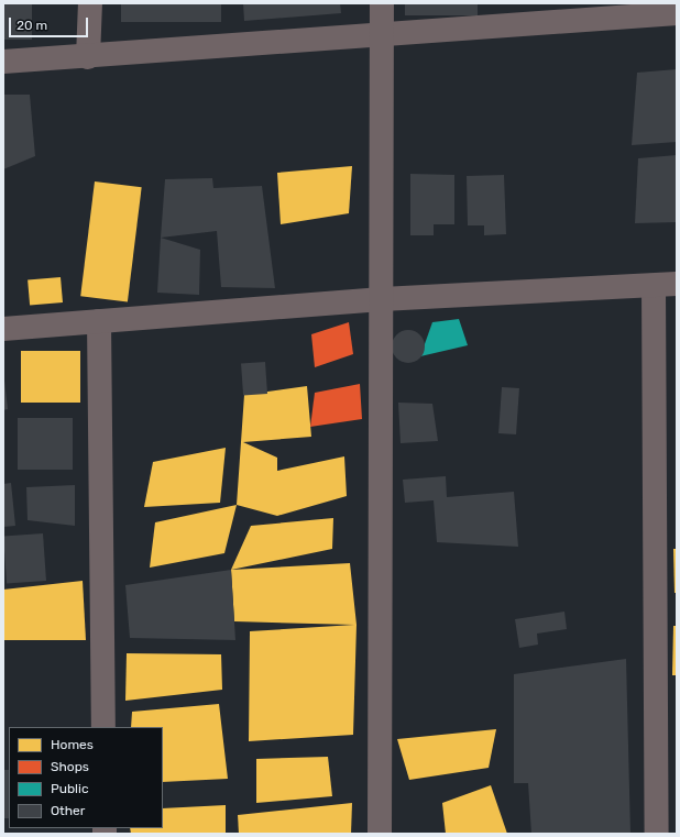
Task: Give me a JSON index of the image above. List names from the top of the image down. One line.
{"legend":["Homes","Shops","Public","Other"],"scale_bar":"20 m"}
